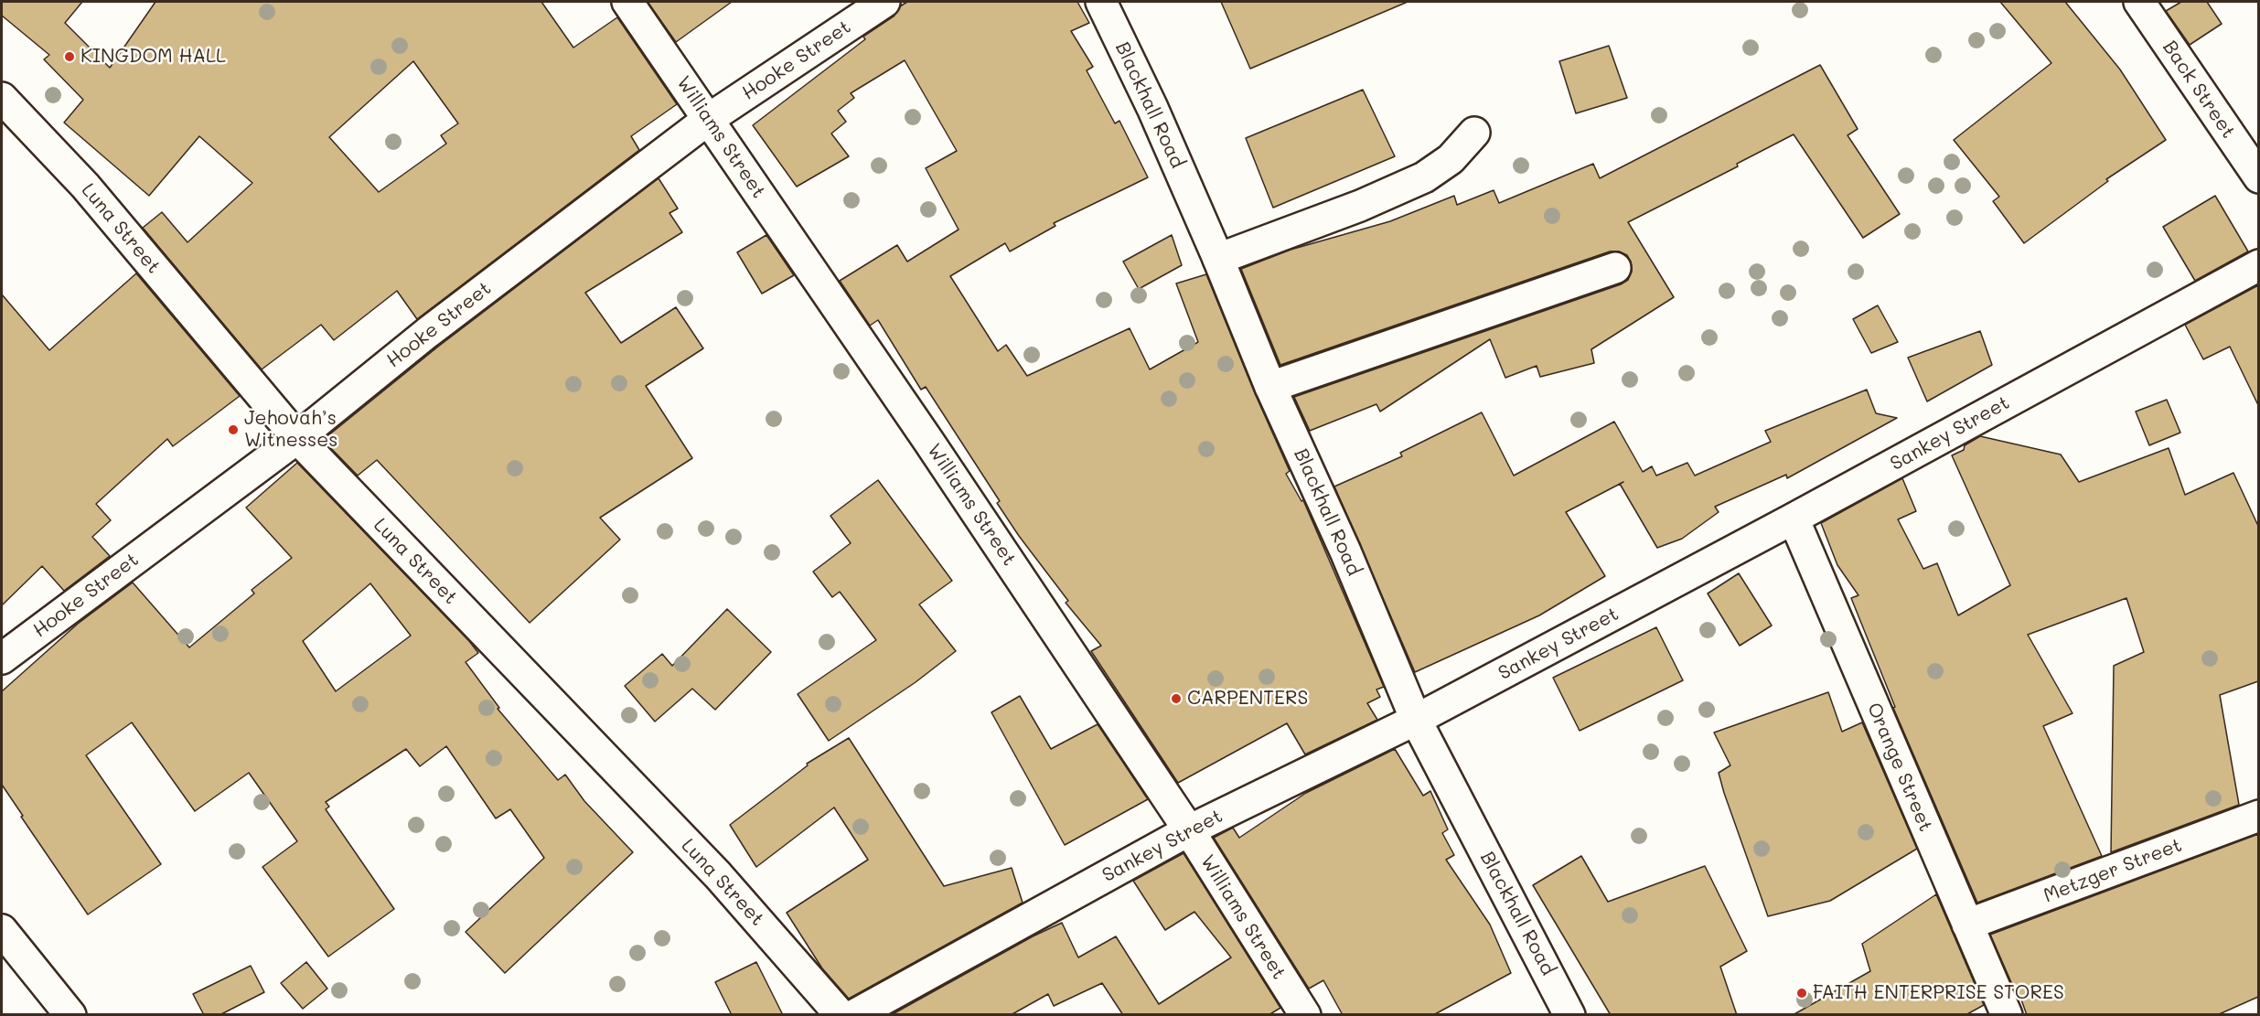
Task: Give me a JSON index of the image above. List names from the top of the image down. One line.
{"streets":{"street":["Hooke Street","Back Street","Blackhall Road","Williams Street","Luna Street","Sankey Street","Orange Street","Metzger Street"]},"crossings":[["Hooke Street","Williams Street"],["Hooke Street","Luna Street"],["Blackhall Road","Sankey Street"],["Williams Street","Sankey Street"],["Sankey Street","Orange Street"],["Orange Street","Metzger Street"]],"places":["KINGDOM HALL","Jehovah’s Witnesses","CARPENTERS","FAITH ENTERPRISE STORES"]}
